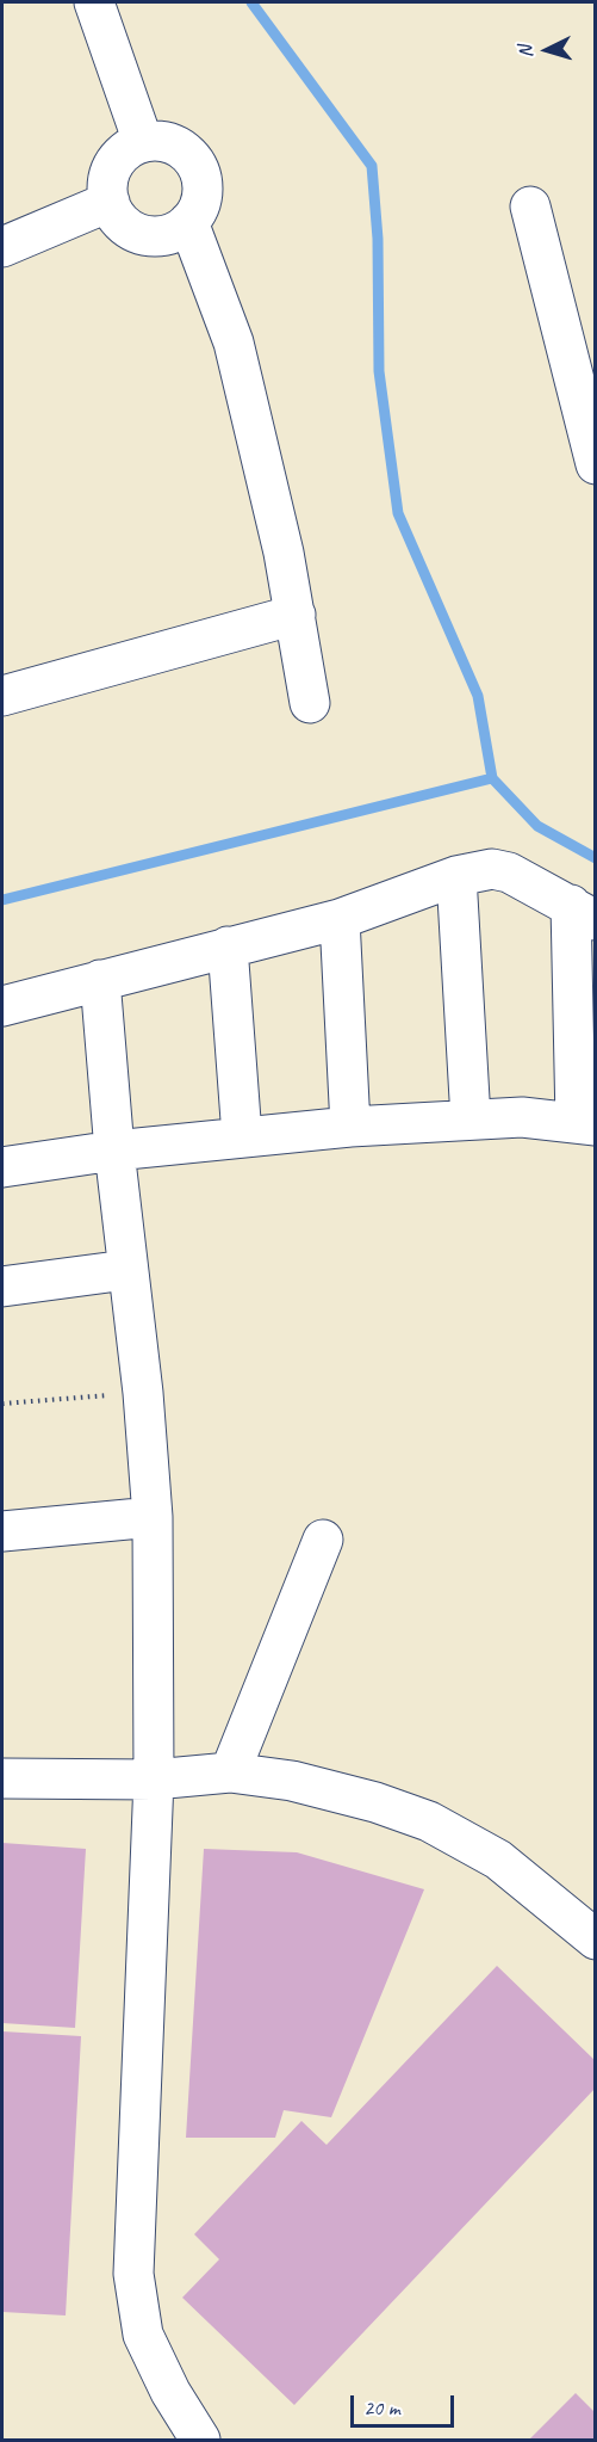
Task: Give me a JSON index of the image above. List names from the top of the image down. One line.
{"scale_bar":"20 m","north":"left"}
